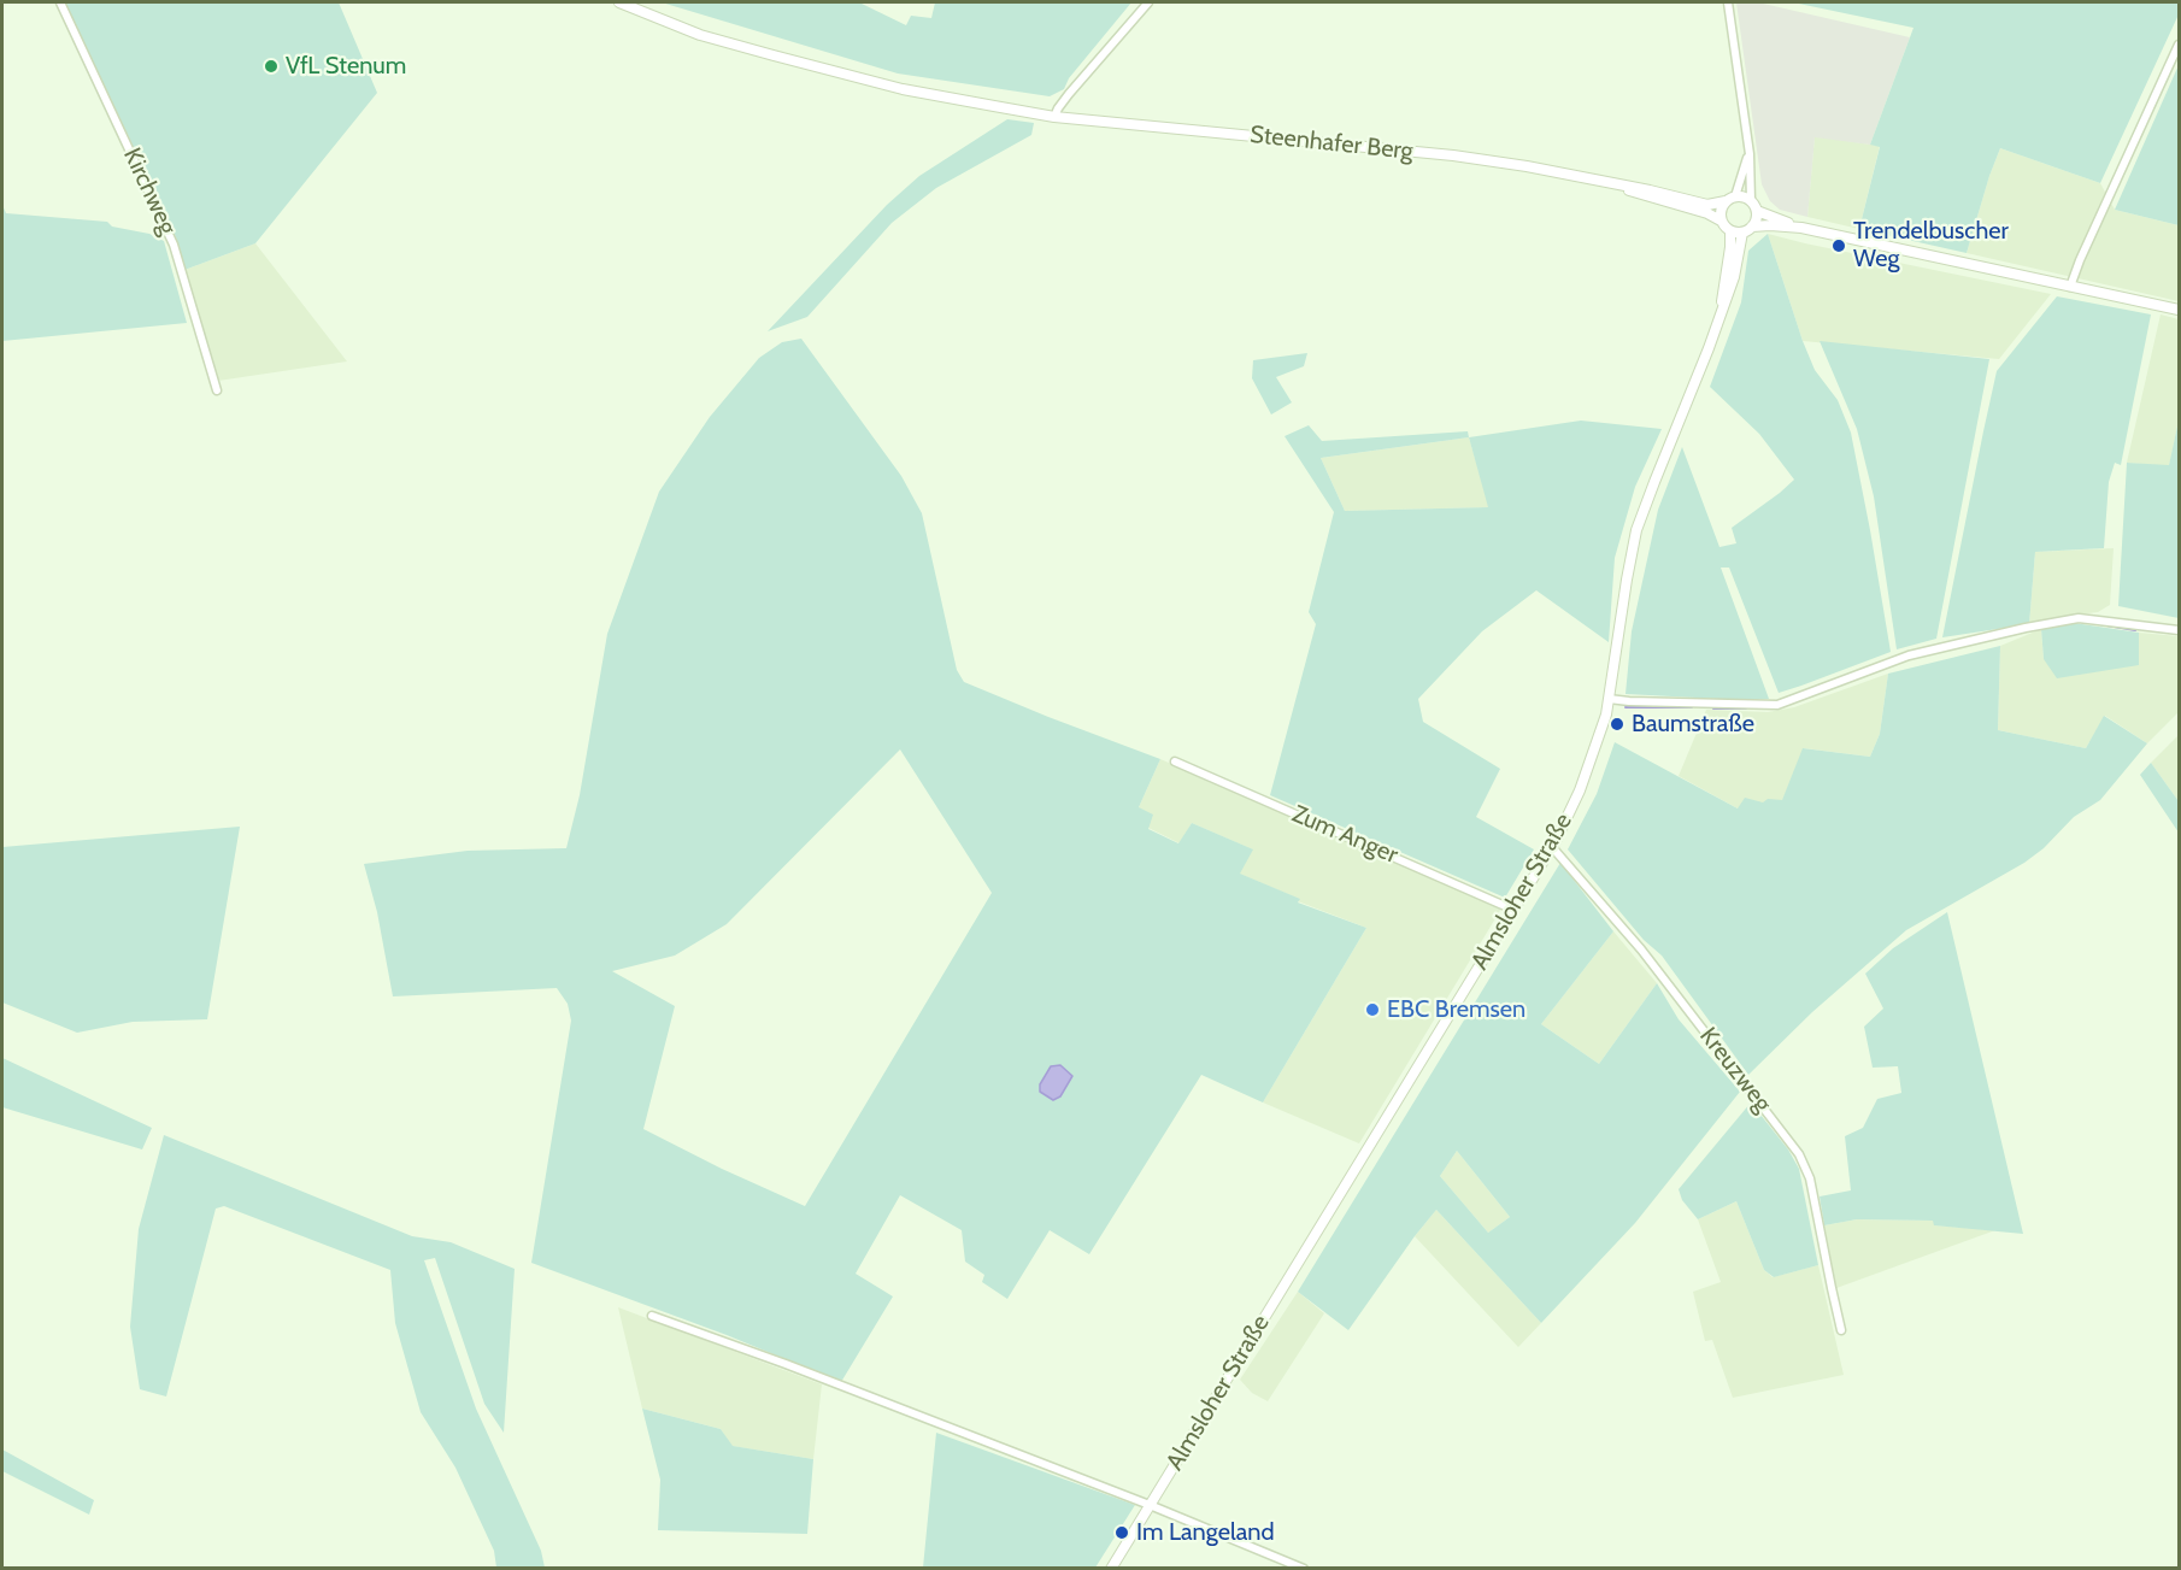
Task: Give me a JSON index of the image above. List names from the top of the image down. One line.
{"streets":{"street":["Steenhafer Berg","Kirchweg","Zum Anger","Almsloher Straße","Kreuzweg"]},"crossings":[["Steenhafer Berg","Almsloher Straße"],["Zum Anger","Almsloher Straße"],["Almsloher Straße","Kreuzweg"]],"places":["VfL Stenum","Trendelbuscher Weg","Baumstraße","EBC Bremsen","Im Langeland"]}
